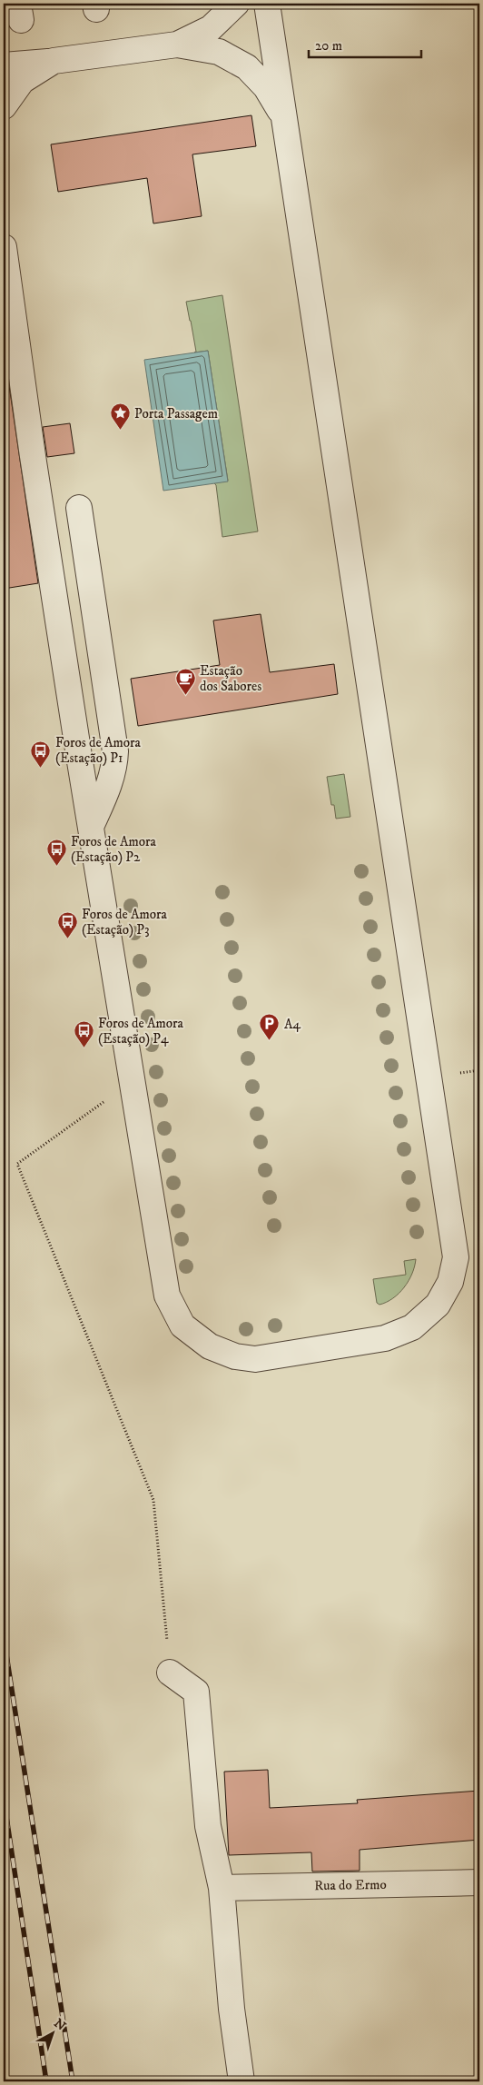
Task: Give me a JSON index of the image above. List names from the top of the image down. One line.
{"streets":{"street":["Rua do Ermo"]},"places":{"place":["Porta Passagem"],"cafe":["Estação dos Sabores"],"bus stop":["Foros de Amora (Estação) P1","Foros de Amora (Estação) P2","Foros de Amora (Estação) P3","Foros de Amora (Estação) P4"],"parking":["A4"]},"scale_bar":"20 m","north":"top right"}
